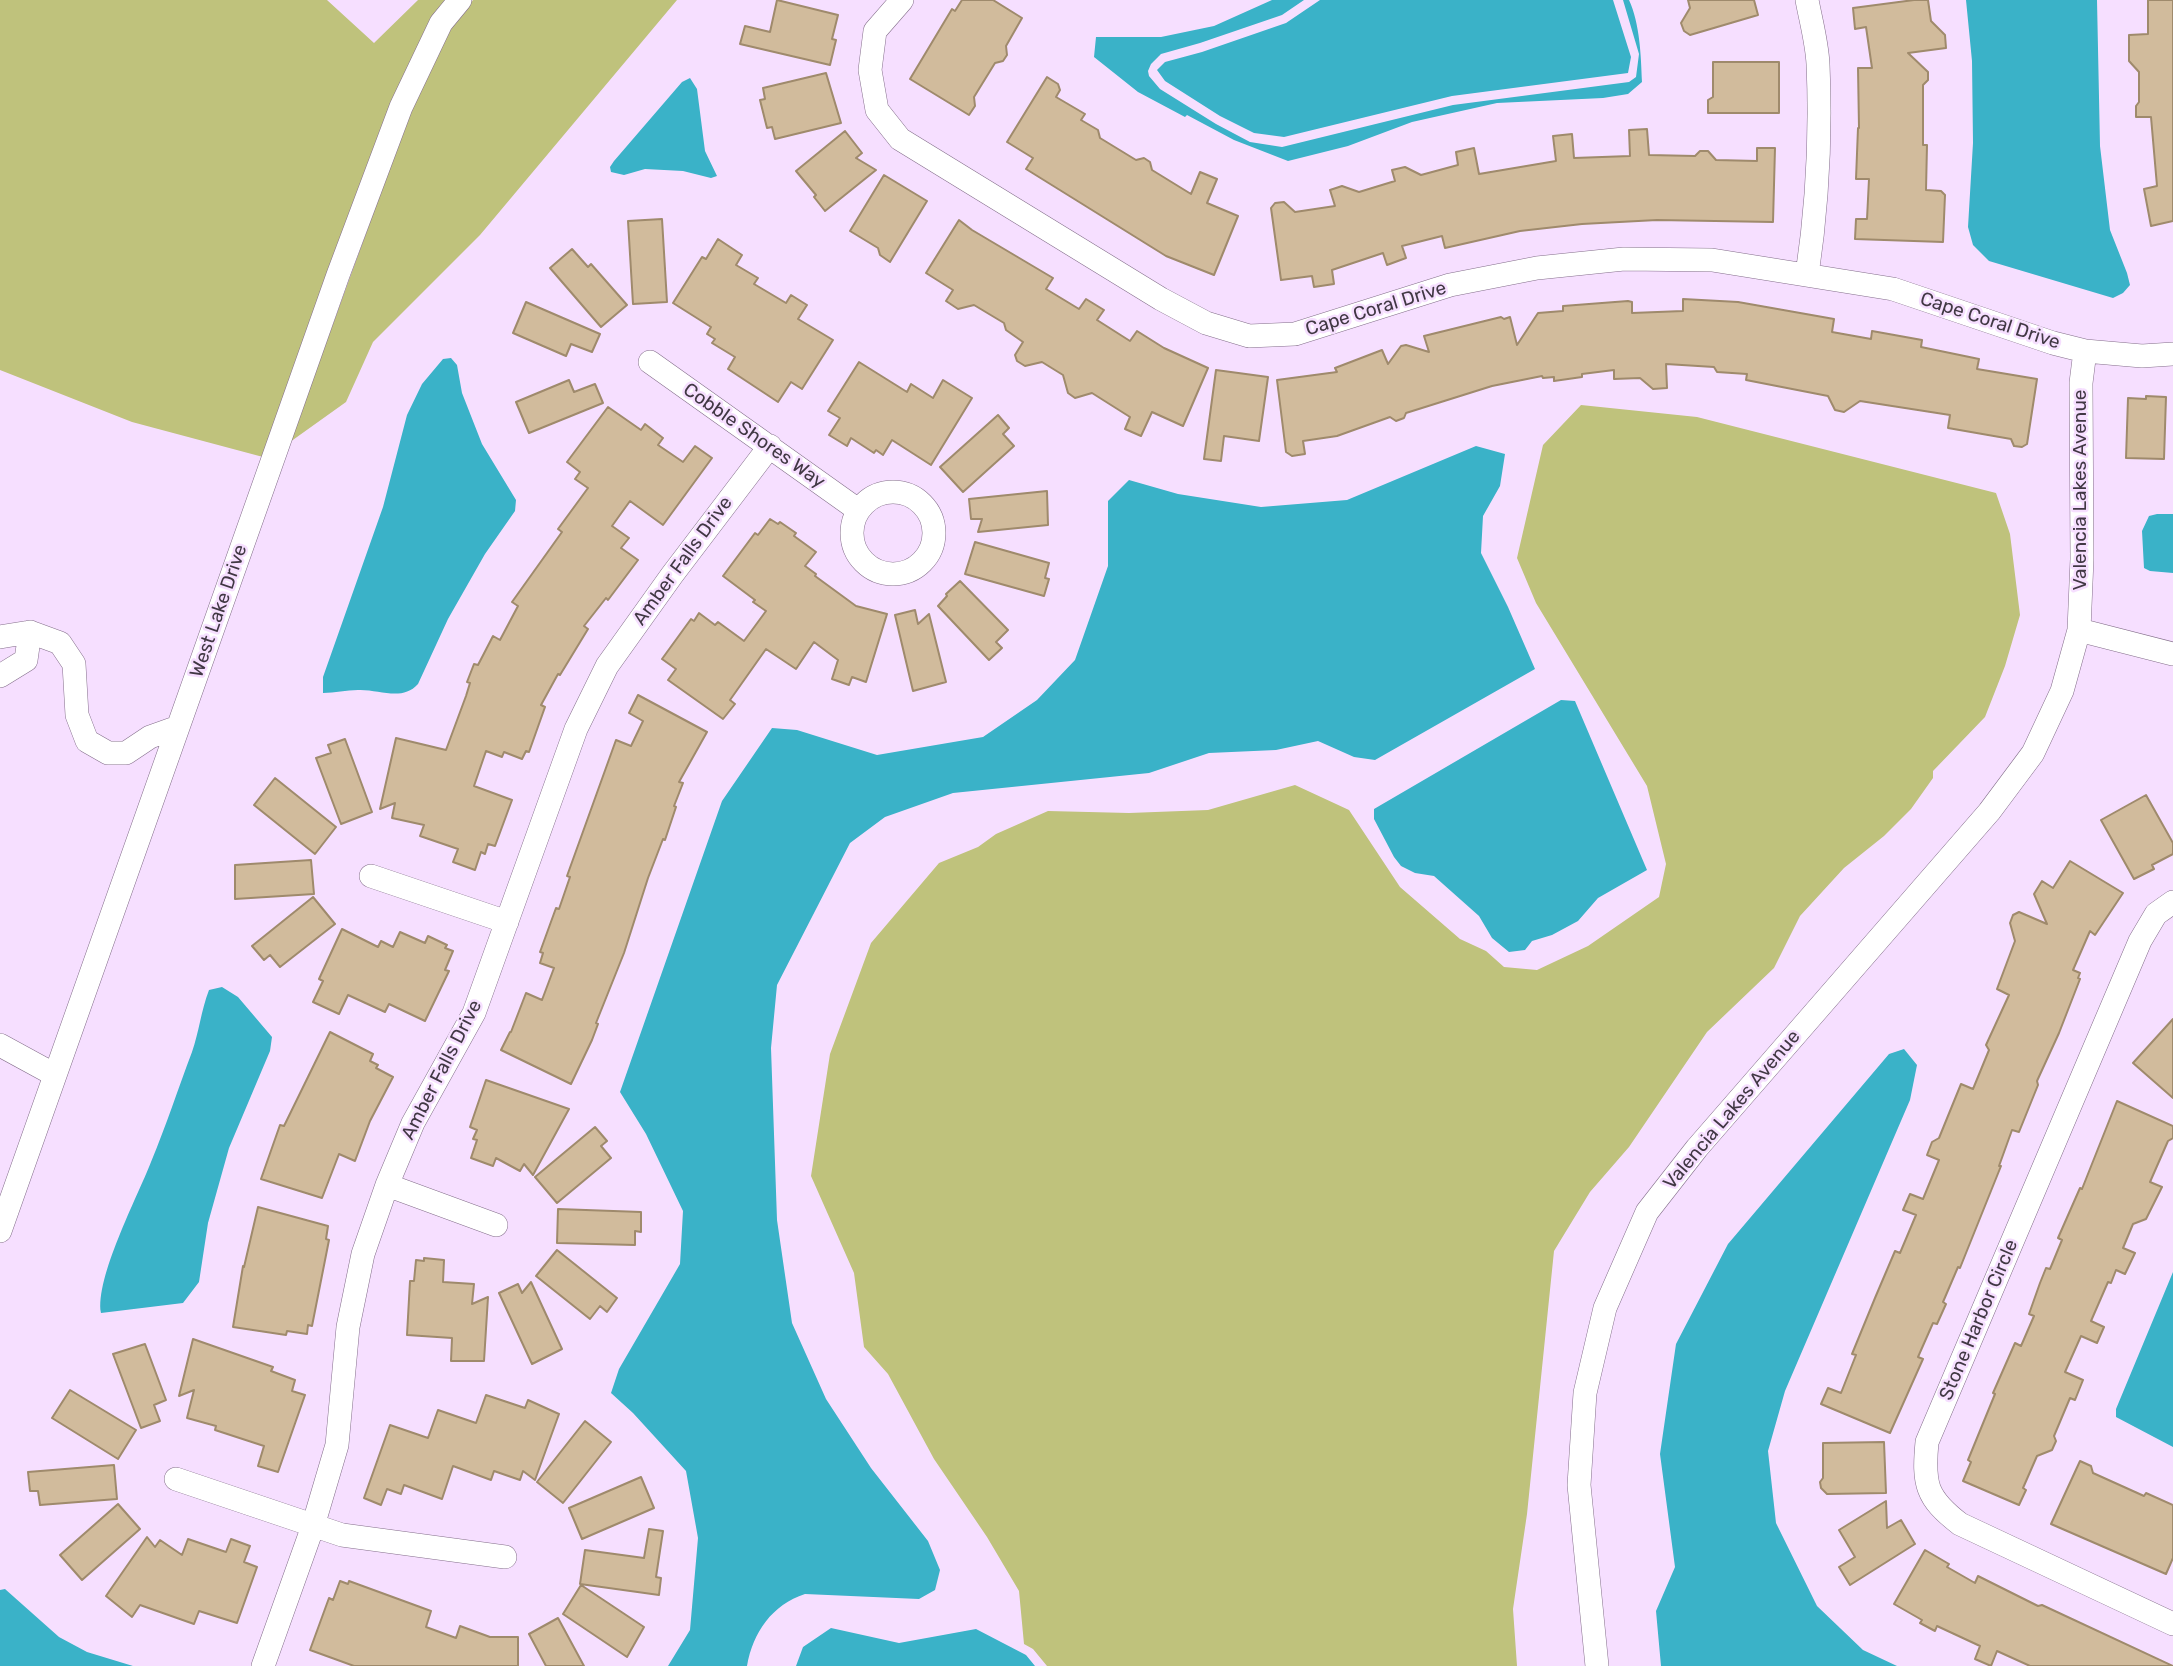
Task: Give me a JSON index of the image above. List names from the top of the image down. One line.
{"streets":{"street":["Cape Coral Drive","Cobble Shores Way","Valencia Lakes Avenue","Amber Falls Drive","West Lake Drive","Stone Harbor Circle"]},"crossings":[["Cape Coral Drive","Valencia Lakes Avenue"],["Cobble Shores Way","Amber Falls Drive"]]}
